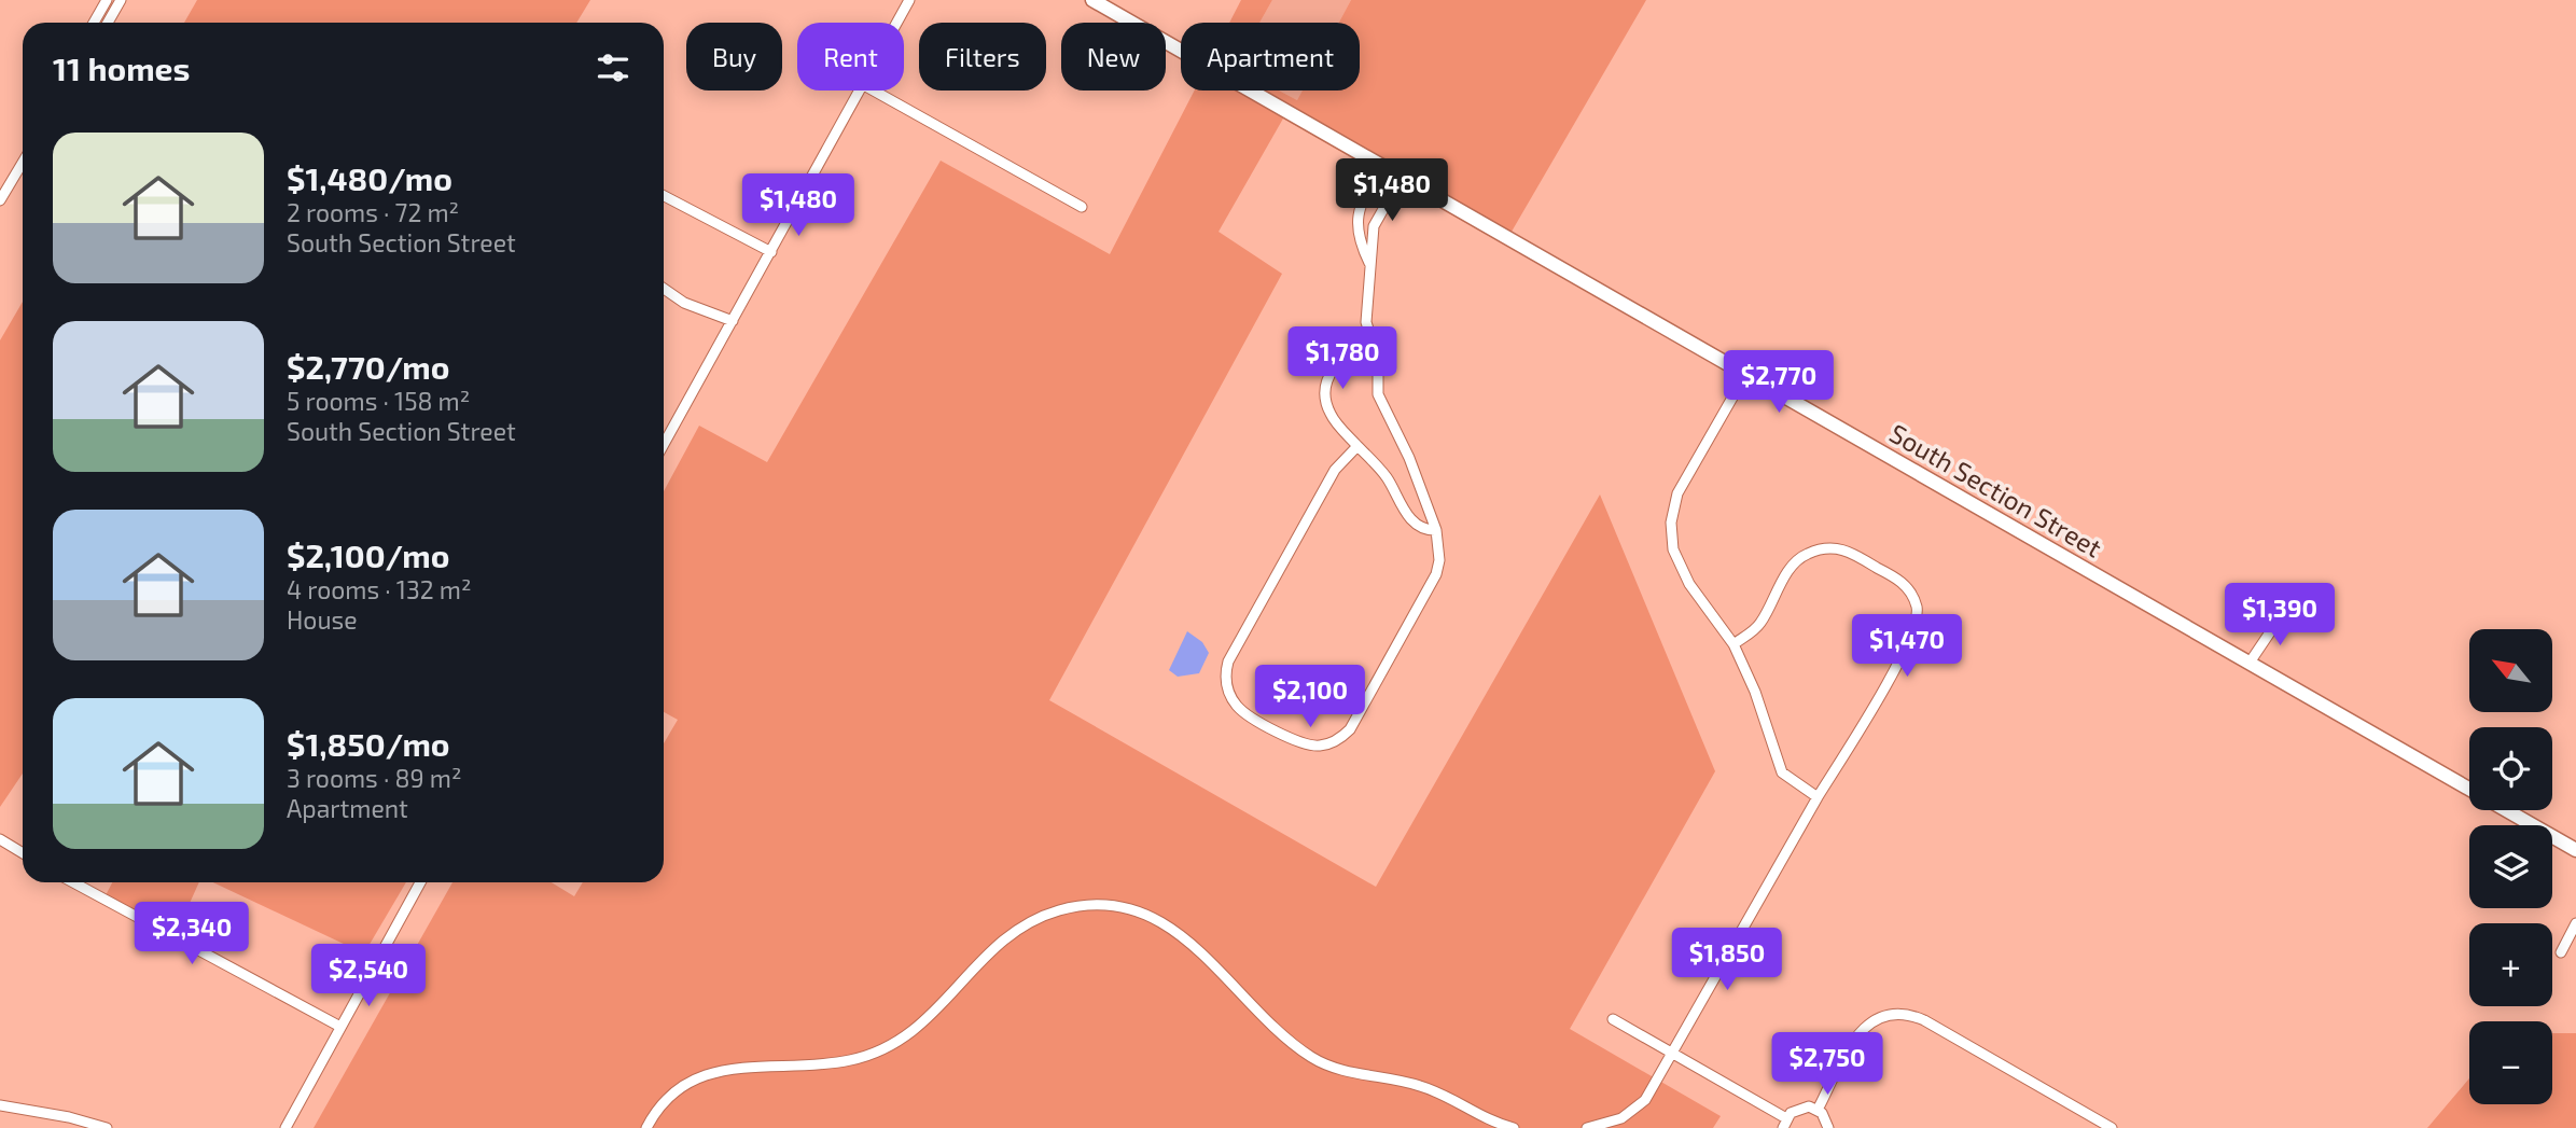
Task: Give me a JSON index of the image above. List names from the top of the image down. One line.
{"streets":{"street":["South Section Street"]},"north":"top left","page":{"chip":["Buy","Rent","Filters","New","Apartment"],"heading":"11 homes","list":[{"name":"$1,480/mo","note":"2 rooms · 72 m² · South Section Street"},{"name":"$2,770/mo","note":"5 rooms · 158 m² · South Section Street"},{"name":"$2,100/mo","note":"4 rooms · 132 m² · House"},{"name":"$1,850/mo","note":"3 rooms · 89 m² · Apartment"}],"price":["$1,480","$1,480","$1,780","$2,770","$1,390","$1,470","$2,100","$2,340","$1,850","$2,540","$2,750"],"map_buttons":["+","−"]}}
